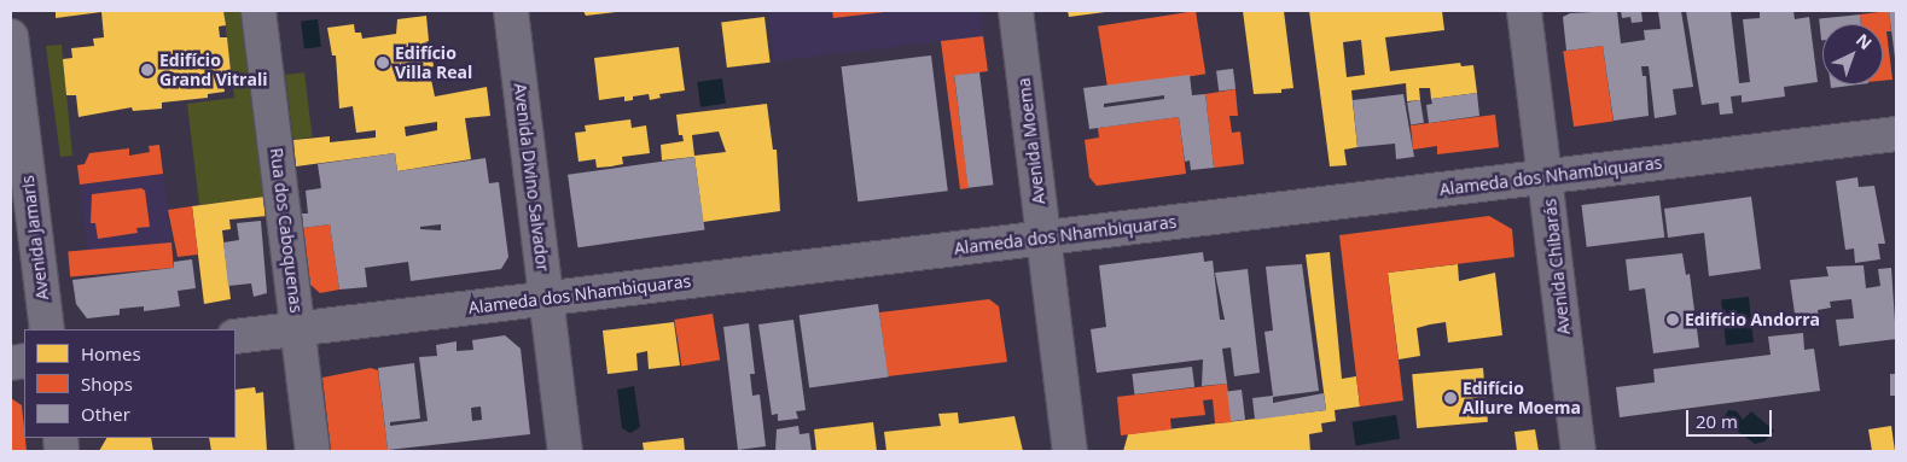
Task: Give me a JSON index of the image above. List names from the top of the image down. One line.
{"streets":{"street":["Avenida Moema","Alameda dos Nhambiquaras","Avenida Divino Salvador","Rua dos Caboquenas","Avenida Jamaris","Avenida Chibarás"]},"crossings":[["Avenida Moema","Alameda dos Nhambiquaras"],["Alameda dos Nhambiquaras","Avenida Divino Salvador"],["Alameda dos Nhambiquaras","Rua dos Caboquenas"],["Alameda dos Nhambiquaras","Avenida Chibarás"]],"places":["Edifício Villa Real","Edifício Grand Vitrali","Edifício Andorra","Edifício Allure Moema"],"legend":["Homes","Shops","Other"],"scale_bar":"20 m","north":"top right"}
